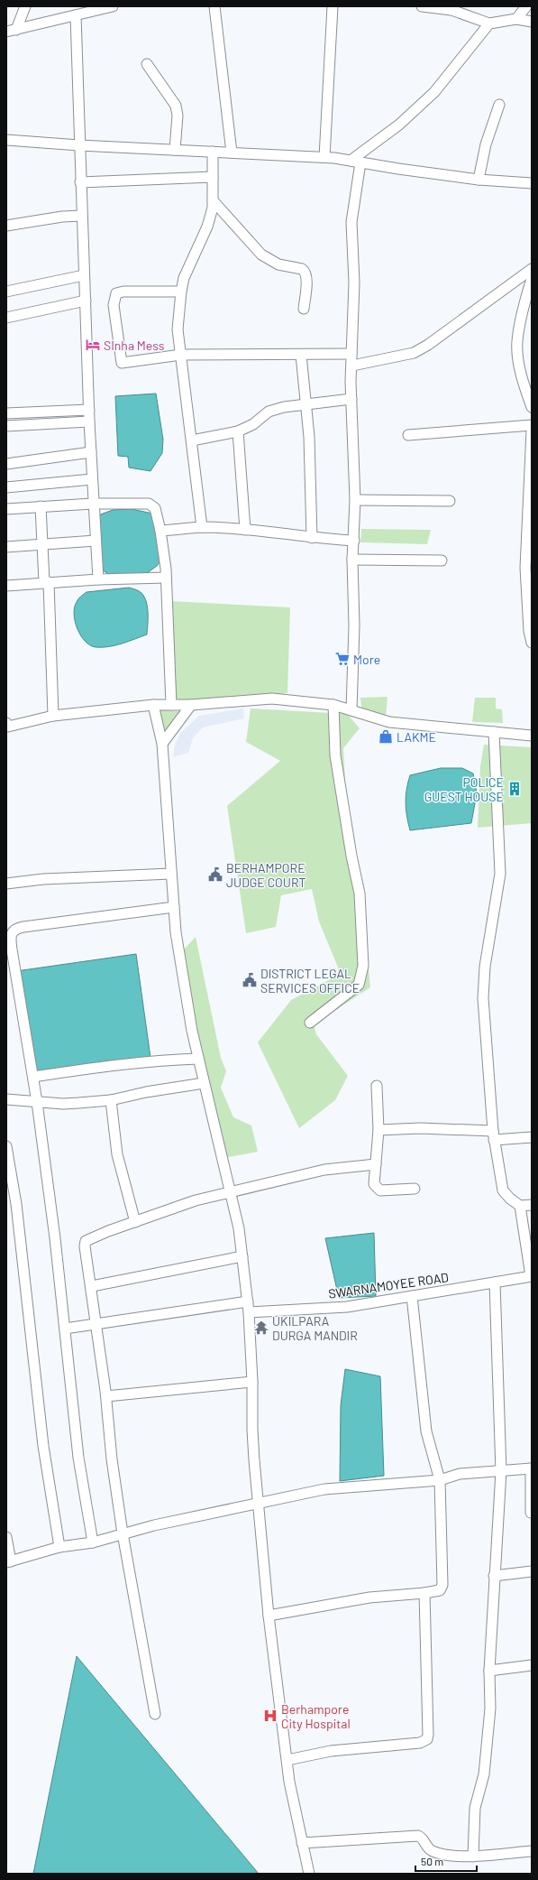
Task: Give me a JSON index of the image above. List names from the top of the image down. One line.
{"streets":{"street":["SWARNAMOYEE ROAD"]},"places":{"hotel":["SInha Mess"],"supermarket":["More"],"shop":["LAKME"],"building":["POLICE GUEST HOUSE"],"public building":["BERHAMPORE JUDGE COURT","DISTRICT LEGAL SERVICES OFFICE"],"temple":["UKILPARA DURGA MANDIR"],"hospital":["Berhampore City Hospital"]},"scale_bar":"50 m"}
